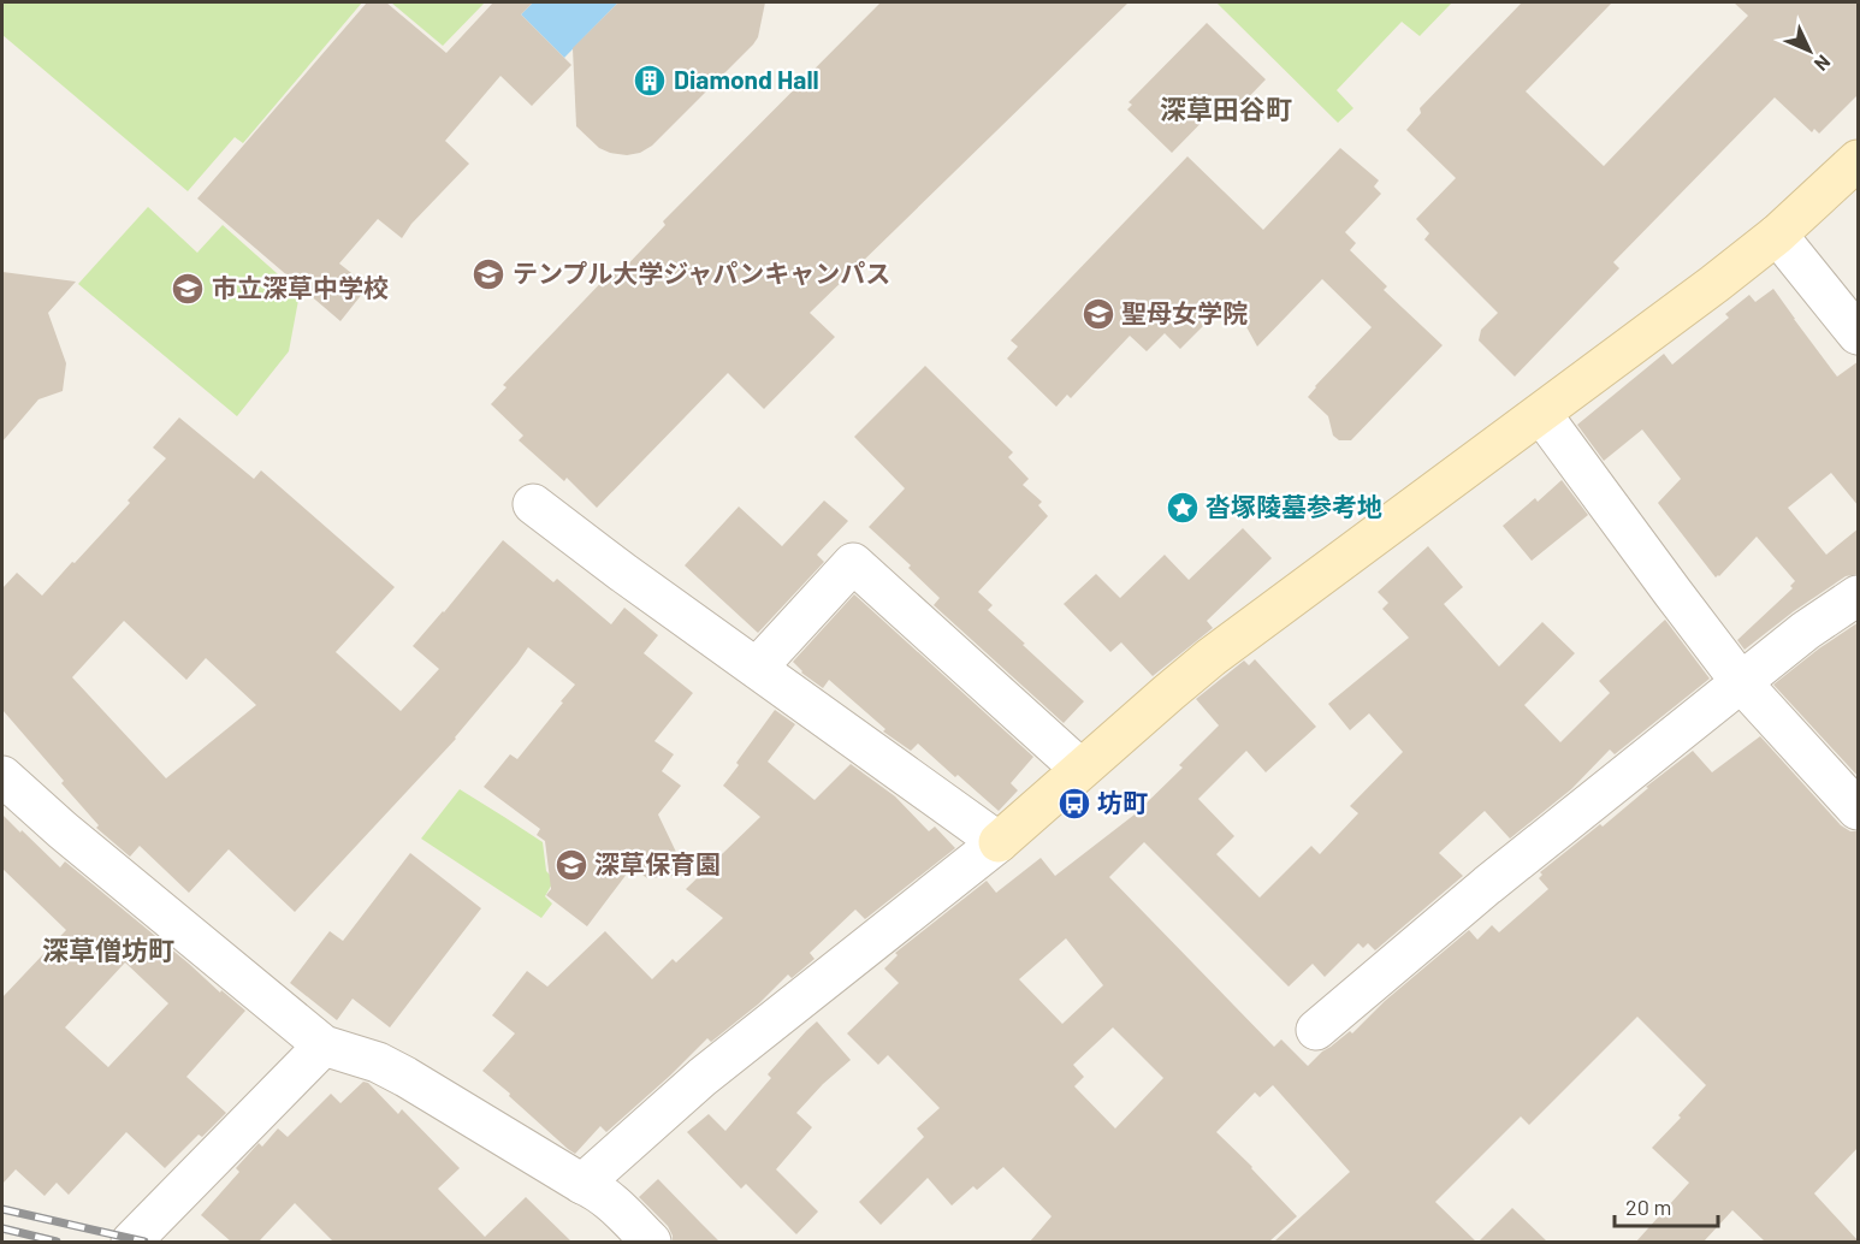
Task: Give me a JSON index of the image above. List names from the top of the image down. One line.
{"districts":["深草田谷町","深草僧坊町"],"places":{"building":["Diamond Hall"],"school or university":["テンプル大学ジャパンキャンパス","市立深草中学校","聖母女学院","深草保育園"],"place":["沓塚陵墓参考地"],"bus stop":["坊町"]},"scale_bar":"20 m","north":"bottom right"}
